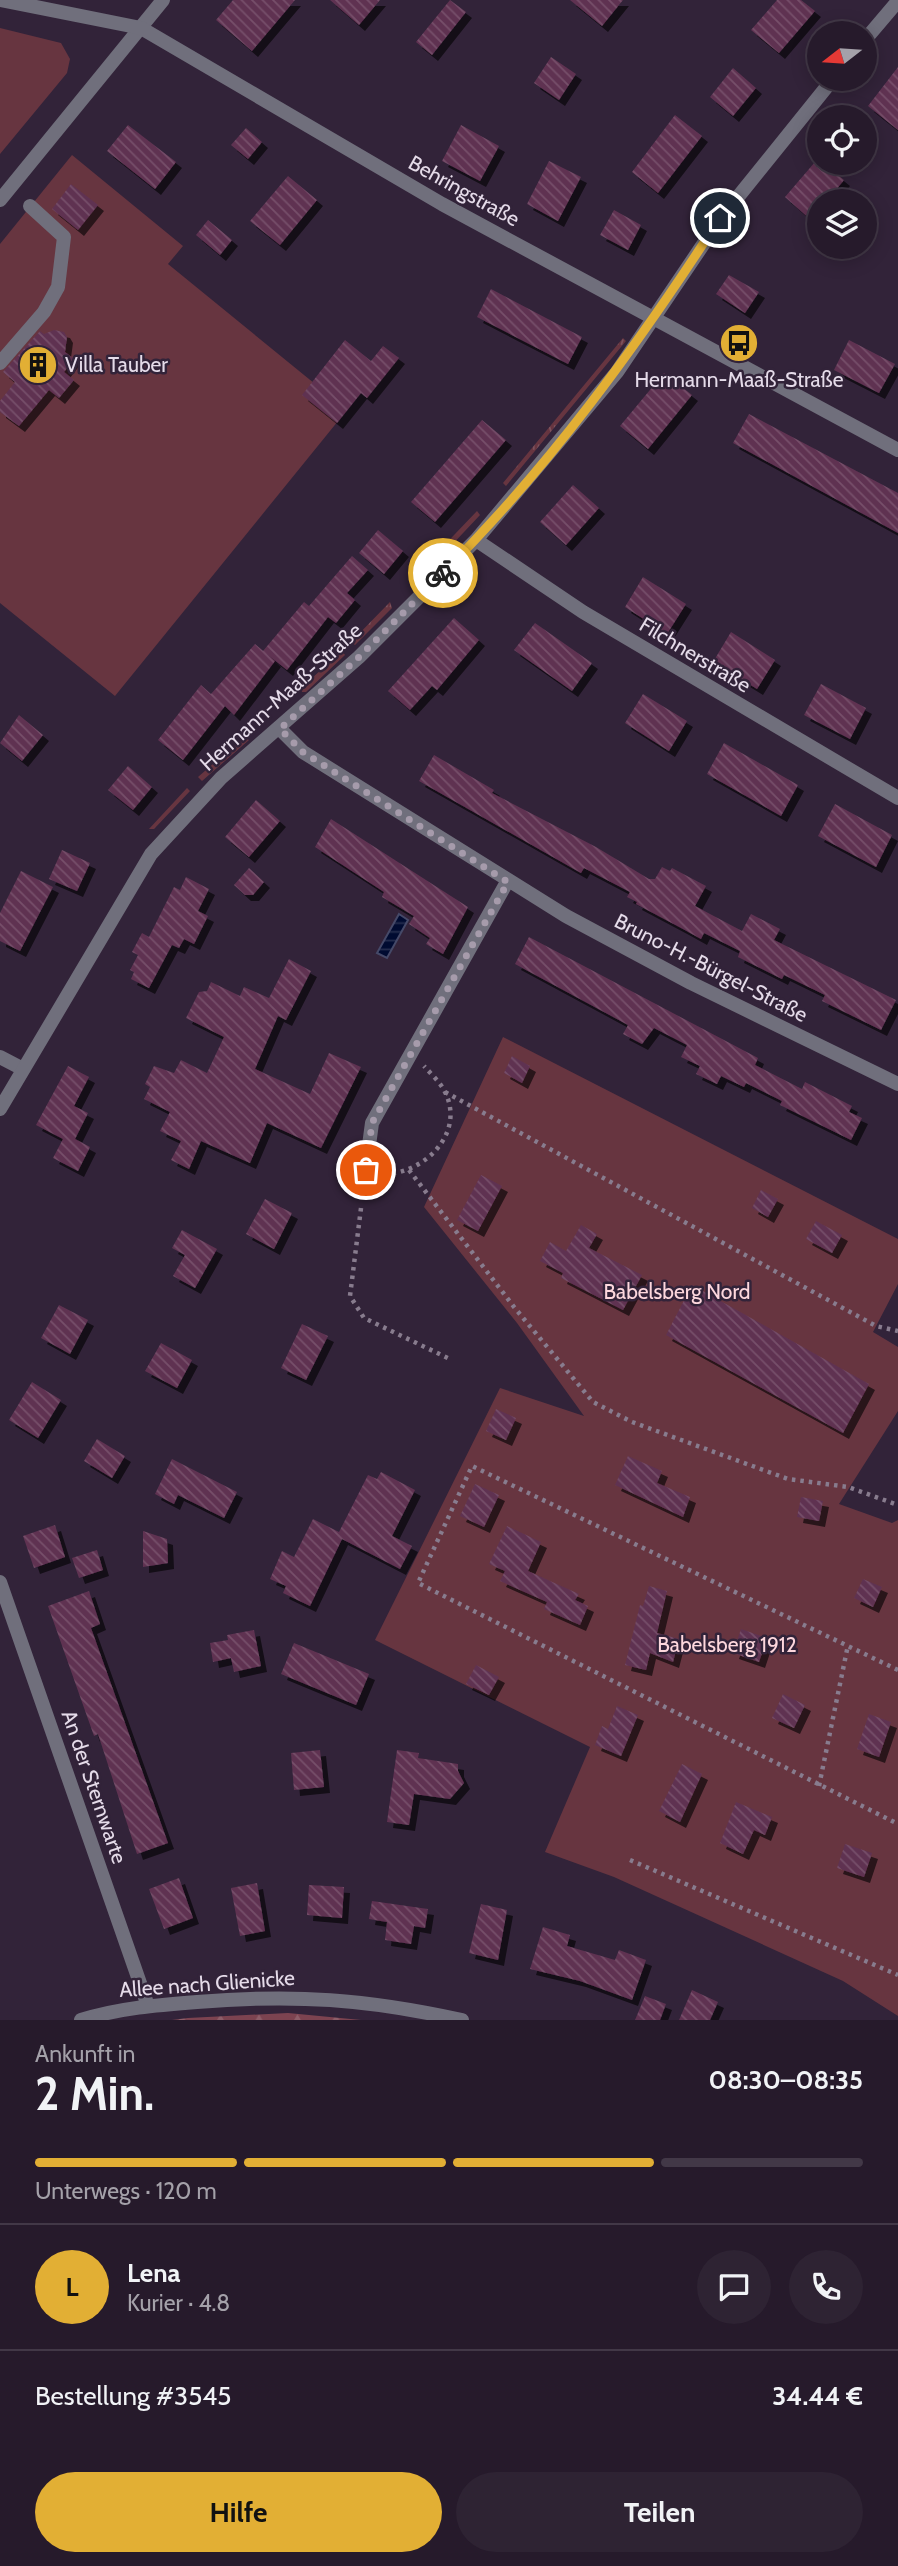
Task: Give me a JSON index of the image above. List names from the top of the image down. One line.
{"streets":{"street":["Behringstraße","Filchnerstraße","Hermann-Maaß-Straße","Bruno-H.-Bürgel-Straße","An der Sternwarte","Allee nach Glienicke"]},"crossings":[["Behringstraße","Hermann-Maaß-Straße"],["Filchnerstraße","Hermann-Maaß-Straße"],["Hermann-Maaß-Straße","Bruno-H.-Bürgel-Straße"],["An der Sternwarte","Allee nach Glienicke"]],"parks":["Babelsberg Nord","Babelsberg 1912"],"places":{"bus stop":["Hermann-Maaß-Straße"],"building":["Villa Tauber"]},"north":"left","page":{"heading":["2 Min.","Ankunft in","08:30–08:35"],"panel":["Lena","Kurier · 4.8","Bestellung #3545","34.44 €"],"bar":"Unterwegs · 120 m","round":"L","buttons":["Hilfe","Teilen"]}}
